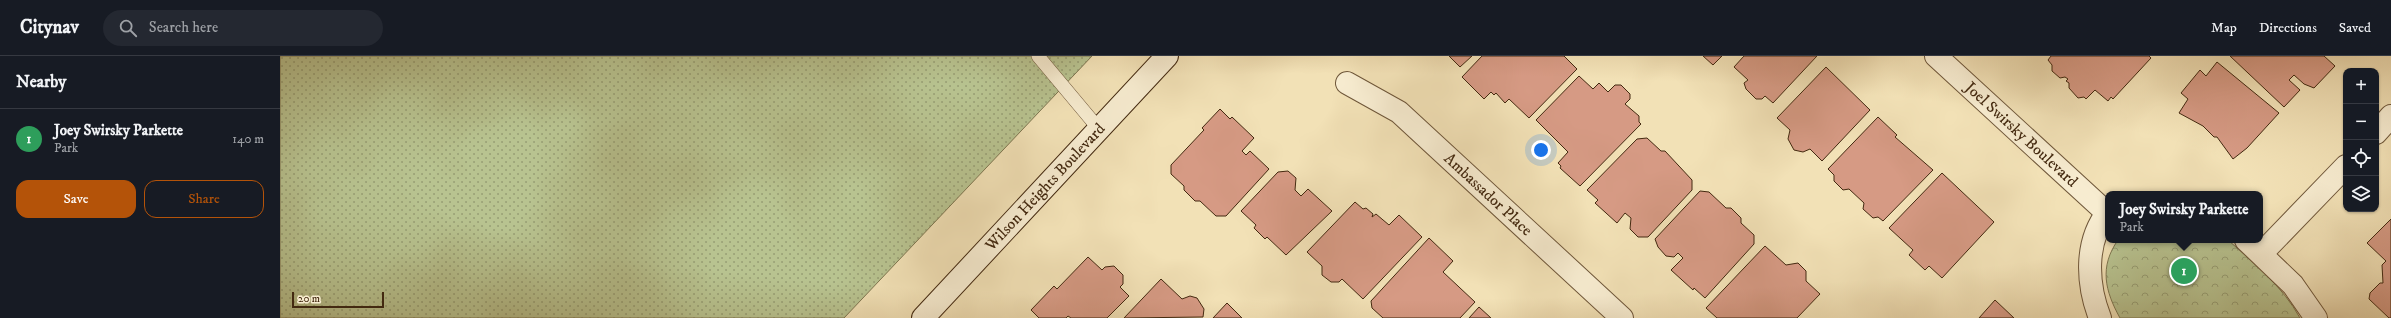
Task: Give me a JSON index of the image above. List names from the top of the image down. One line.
{"streets":{"street":["Joel Swirsky Boulevard","Wilson Heights Boulevard","Ambassador Place"]},"scale_bar":"20 m","page":{"header":"Citynav","search":"Search here","nav":["Map","Directions","Saved"],"heading":"Nearby","map_buttons":["+","−"],"list":[{"mark":"1","name":"Joey Swirsky Parkette","note":"Park","value":"140 m"}],"buttons":["Save","Share"],"popup":["Joey Swirsky Parkette","Park"],"pins":"1","scale":"20 m"}}
